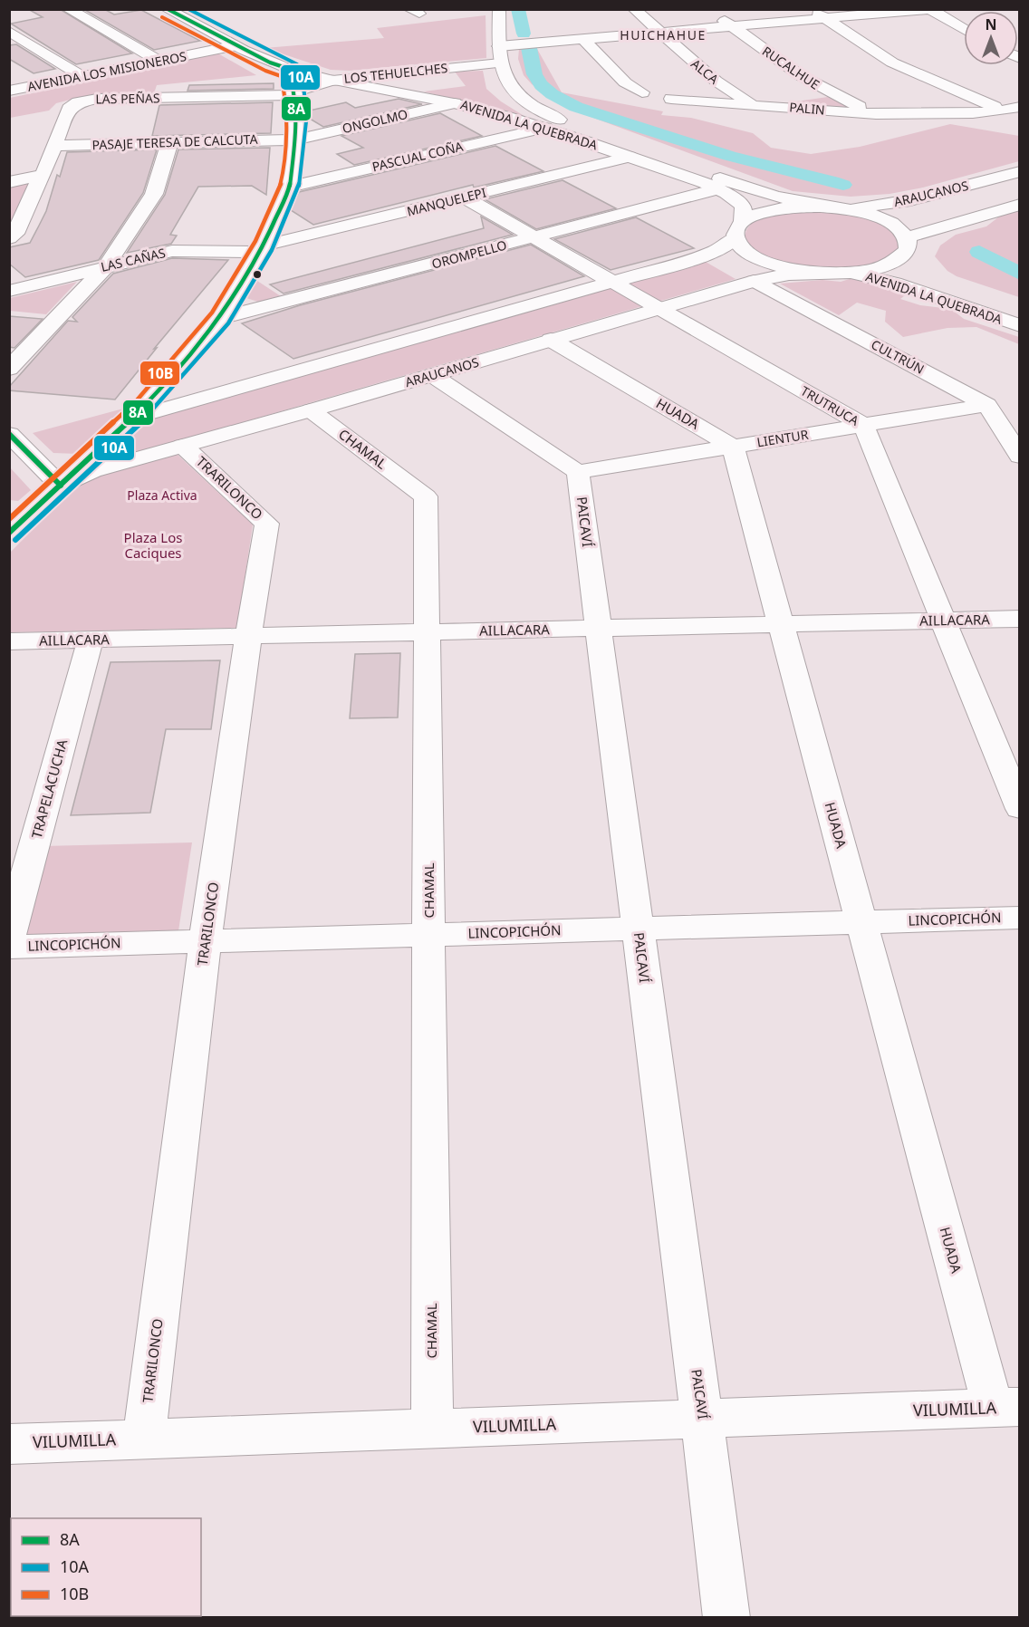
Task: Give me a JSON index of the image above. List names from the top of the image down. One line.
{"streets":{"street":["RUCALHUE","AVENIDA LOS MISIONEROS","ALCA","LOS TEHUELCHES","LAS PEÑAS","PALIN","ONGOLMO","AVENIDA LA QUEBRADA","PASAJE TERESA DE CALCUTA","PASCUAL COÑA","ARAUCANOS","MANQUELEPI","OROMPELLO","LAS CAÑAS","CULTRÚN","TRUTRUCA","HUADA","LIENTUR","CHAMAL","TRARILONCO","PAICAVÍ","AILLACARA","TRAPELACUCHA","LINCOPICHÓN","VILUMILLA"]},"crossings":[["RUCALHUE","PALIN"],["AVENIDA LOS MISIONEROS","AVENIDA LA QUEBRADA"],["ALCA","PALIN"],["LOS TEHUELCHES","LAS PEÑAS"],["LOS TEHUELCHES","AVENIDA LA QUEBRADA"],["LAS PEÑAS","PASAJE TERESA DE CALCUTA"],["ONGOLMO","AVENIDA LA QUEBRADA"],["ONGOLMO","PASAJE TERESA DE CALCUTA"],["AVENIDA LA QUEBRADA","PASCUAL COÑA"],["AVENIDA LA QUEBRADA","ARAUCANOS"],["AVENIDA LA QUEBRADA","MANQUELEPI"],["AVENIDA LA QUEBRADA","OROMPELLO"],["ARAUCANOS","CULTRÚN"],["ARAUCANOS","TRUTRUCA"],["ARAUCANOS","HUADA"],["ARAUCANOS","CHAMAL"],["ARAUCANOS","TRARILONCO"],["MANQUELEPI","LAS CAÑAS"],["MANQUELEPI","TRUTRUCA"],["OROMPELLO","TRUTRUCA"],["CULTRÚN","LIENTUR"],["TRUTRUCA","LIENTUR"],["TRUTRUCA","AILLACARA"],["HUADA","LIENTUR"],["HUADA","AILLACARA"],["HUADA","LINCOPICHÓN"],["HUADA","VILUMILLA"],["LIENTUR","PAICAVÍ"],["CHAMAL","AILLACARA"],["CHAMAL","LINCOPICHÓN"],["CHAMAL","VILUMILLA"],["TRARILONCO","AILLACARA"],["TRARILONCO","LINCOPICHÓN"],["TRARILONCO","VILUMILLA"],["PAICAVÍ","AILLACARA"],["PAICAVÍ","LINCOPICHÓN"],["PAICAVÍ","VILUMILLA"],["AILLACARA","TRAPELACUCHA"]],"districts":["HUICHAHUE"],"parks":["Plaza Activa","Plaza Los Caciques"],"lines":["transit line 8A","transit line 10A","transit line 10B"],"legend":["8A","10A","10B"],"north":"top"}
